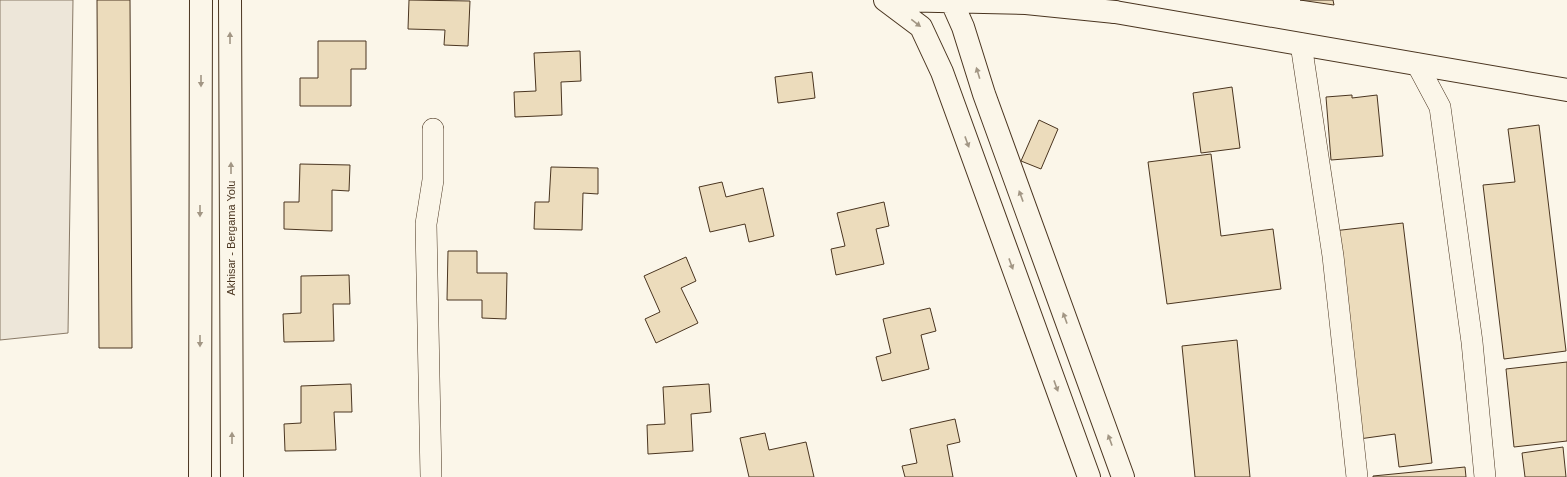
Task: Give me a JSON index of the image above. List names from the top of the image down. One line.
{"streets":{"main road":["Akhisar - Bergama Yolu"]}}
